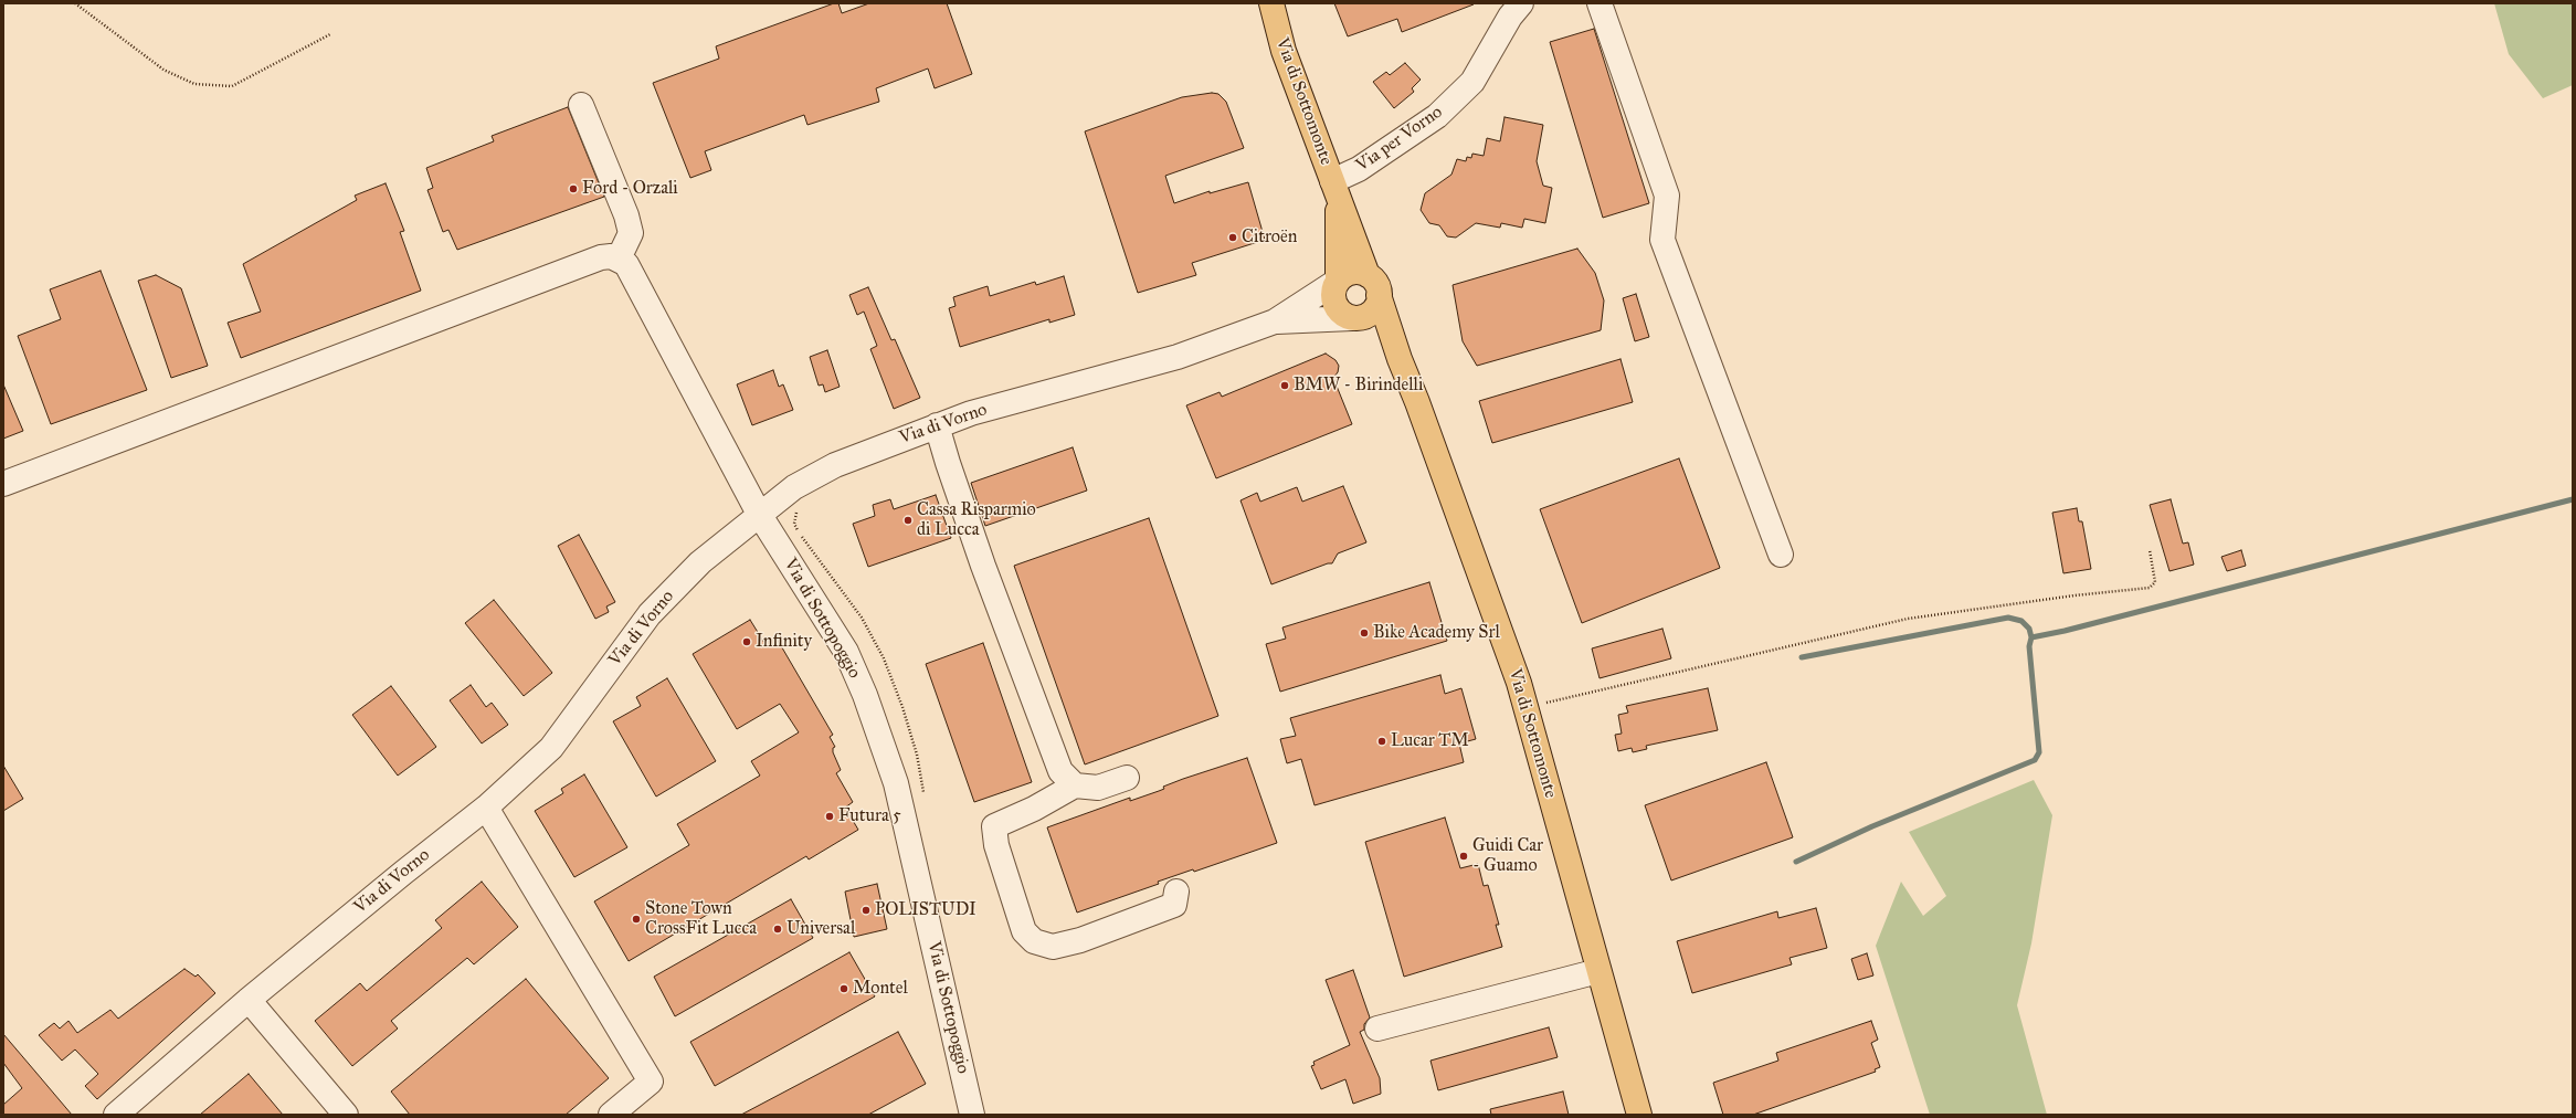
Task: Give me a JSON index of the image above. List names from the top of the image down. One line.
{"streets":{"main road":["Via di Sottomonte"],"street":["Via per Vorno","Via di Vorno","Via di Sottopoggio"]},"crossings":[["Via di Sottomonte","Via per Vorno"],["Via di Sottomonte","Via di Vorno"],["Via di Vorno","Via di Sottopoggio"]],"places":["Ford - Orzali","Citroën","BMW - Birindelli","Cassa Risparmio di Lucca","Bike Academy Srl","Infinity","Lucar TM","Futura 5","Guidi Car - Guamo","POLISTUDI","Stone Town CrossFit Lucca","Universal","Montel"]}
